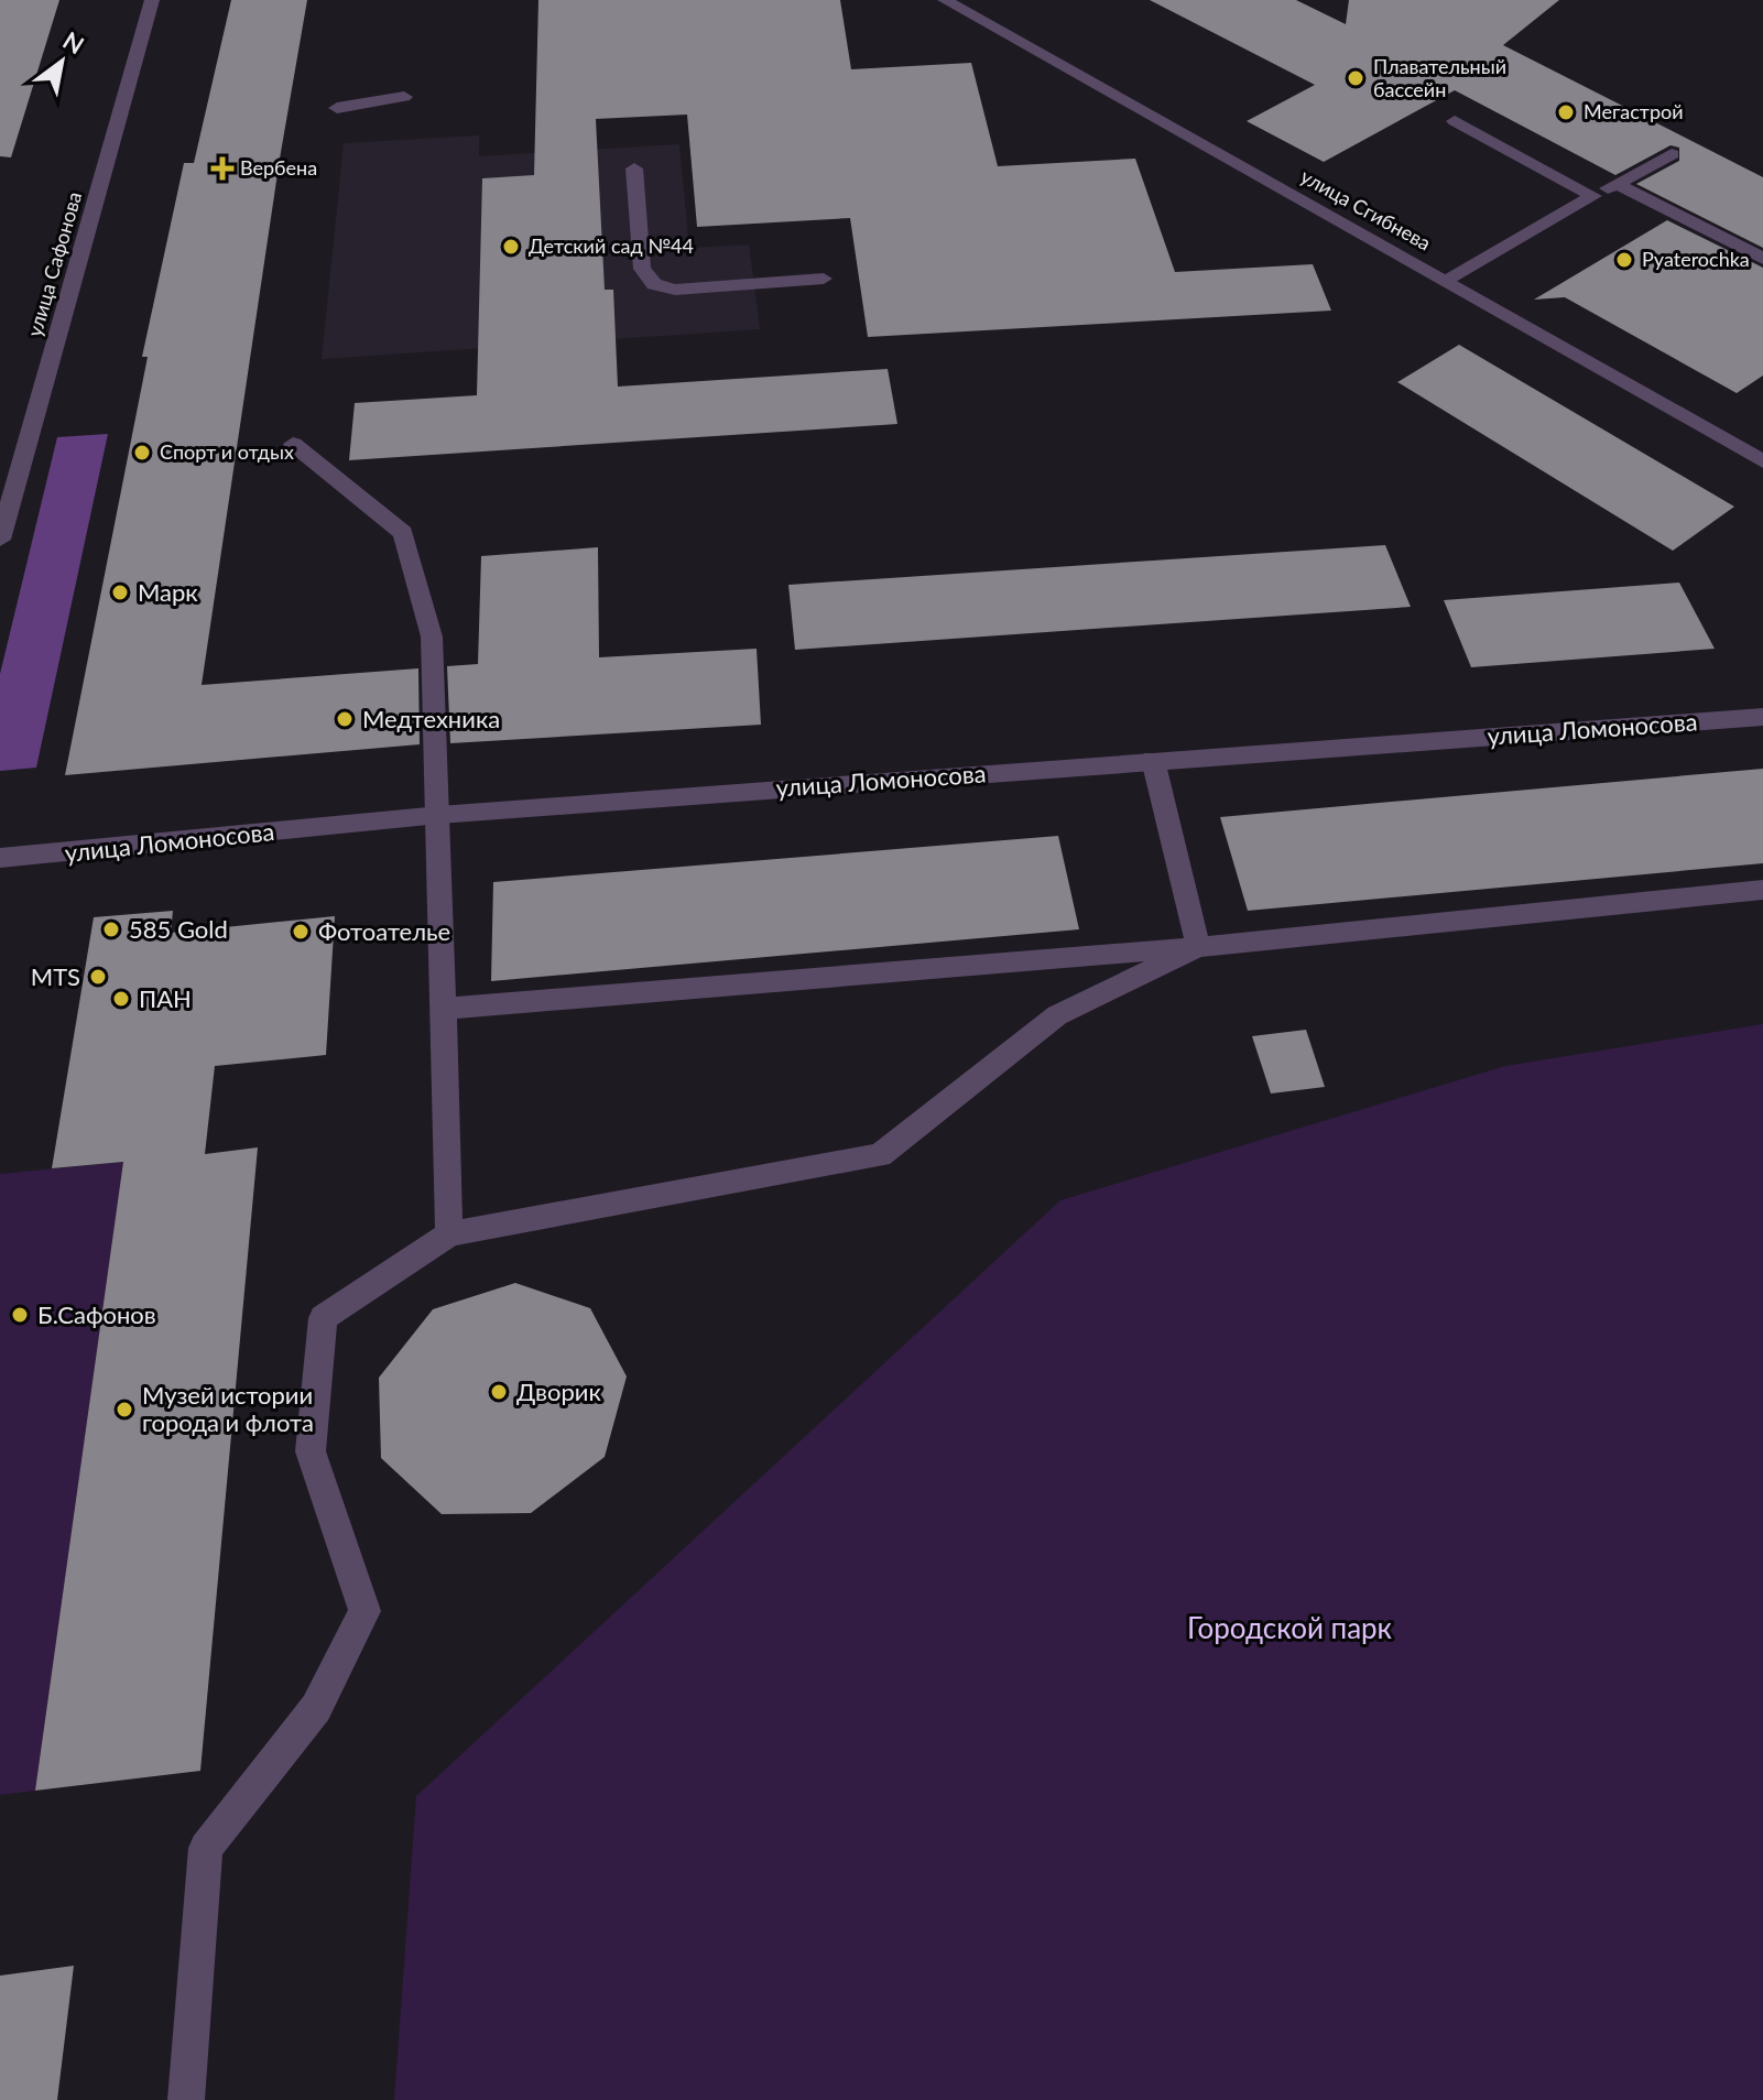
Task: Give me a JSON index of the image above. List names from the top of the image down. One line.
{"streets":{"street":["улица Сгибнева","улица Сафонова","улица Ломоносова"]},"parks":["Городской парк"],"places":{"other":["Плавательный бассейн","Мегастрой","Детский сад №44","Pyaterochka","Спорт и отдых","Марк","Медтехника","585 Gold","Фотоателье","MTS","ПАН","Б.Сафонов","Дворик","Музей истории города и флота"],"health":["Вербена"]},"north":"top right"}
